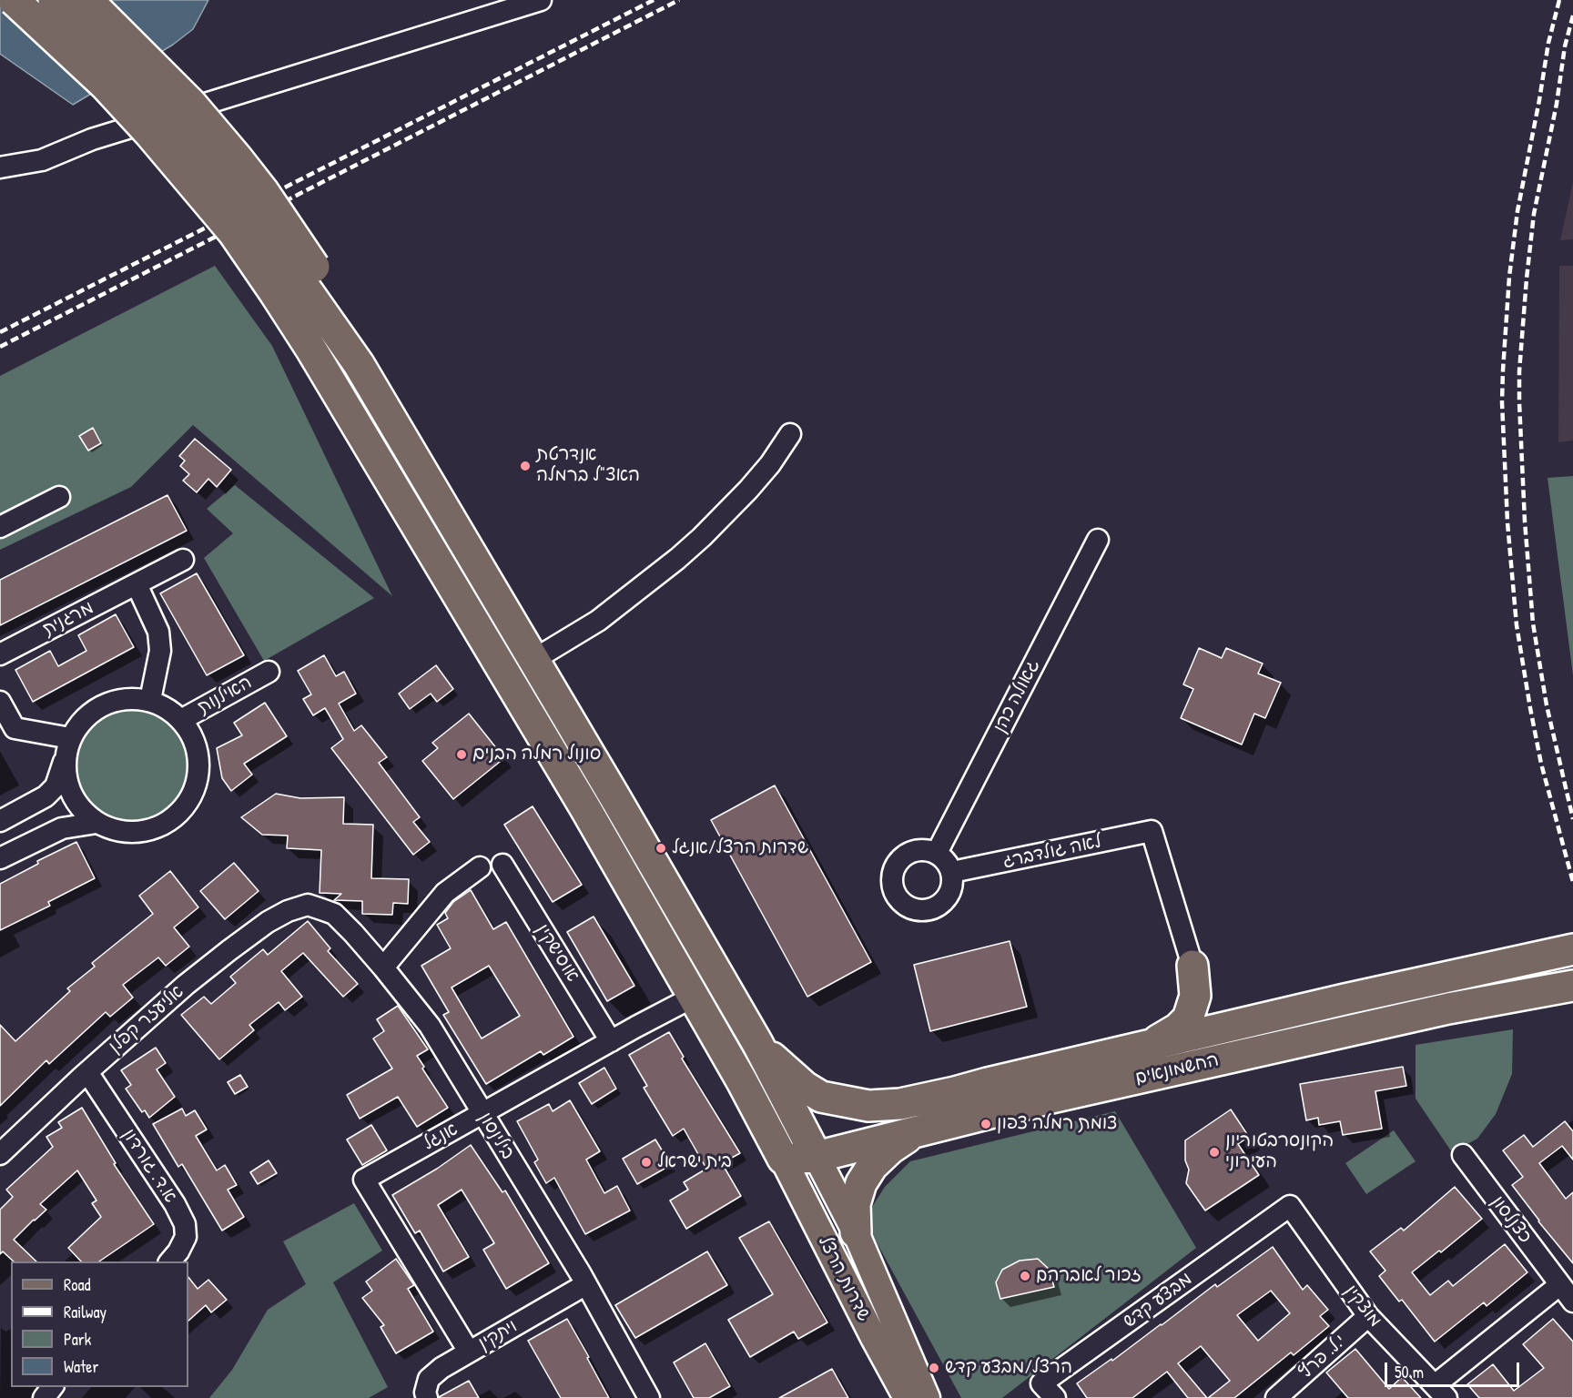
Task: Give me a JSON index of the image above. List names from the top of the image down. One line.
{"streets":{"highway":["החשמונאים"],"main road":["שדרות הרצל"],"street":["מרגנית","האילנות","גאולה כהן","לאה גולדברג","אוסישקין","אליעזר קפלן","בילינסון","אנגל","א.ד. גורדון","כצנלסון","מבצע קדש","מוצקין","ויתקין","י.ל. פרץ"]},"crossings":[["גאולה כהן","לאה גולדברג"],["אוסישקין","אנגל"],["אליעזר קפלן","בילינסון"],["אליעזר קפלן","א.ד. גורדון"],["החשמונאים","שדרות הרצל"],["בילינסון","אנגל"],["בילינסון","ויתקין"],["אנגל","ויתקין"],["מבצע קדש","מוצקין"],["מוצקין","י.ל. פרץ"]],"places":["אנדרטת האצ\"ל ברמלה","סונול רמלה הבנים","שדרות הרצל/אנגל","צומת רמלה צפון","הקונסרבטוריון העירוני","בית ישראל","זכור לאברהם","הרצל/מבצע קדש"],"legend":["Road","Railway","Park","Water"],"scale_bar":"50 m"}
